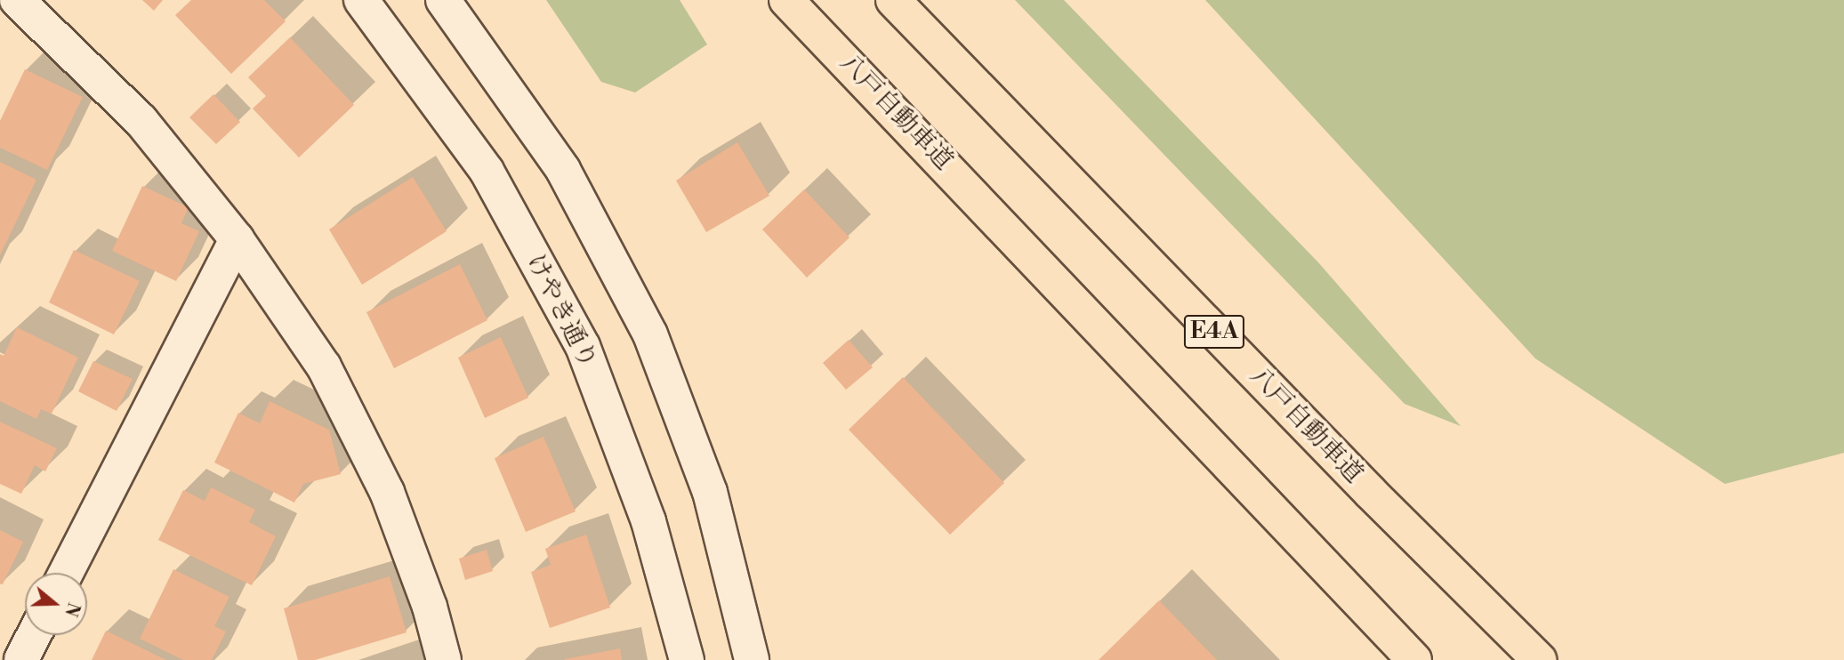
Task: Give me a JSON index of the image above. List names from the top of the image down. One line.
{"streets":{"highway":["八戸自動車道","E4A"],"street":["けやき通り"]},"north":"right"}
